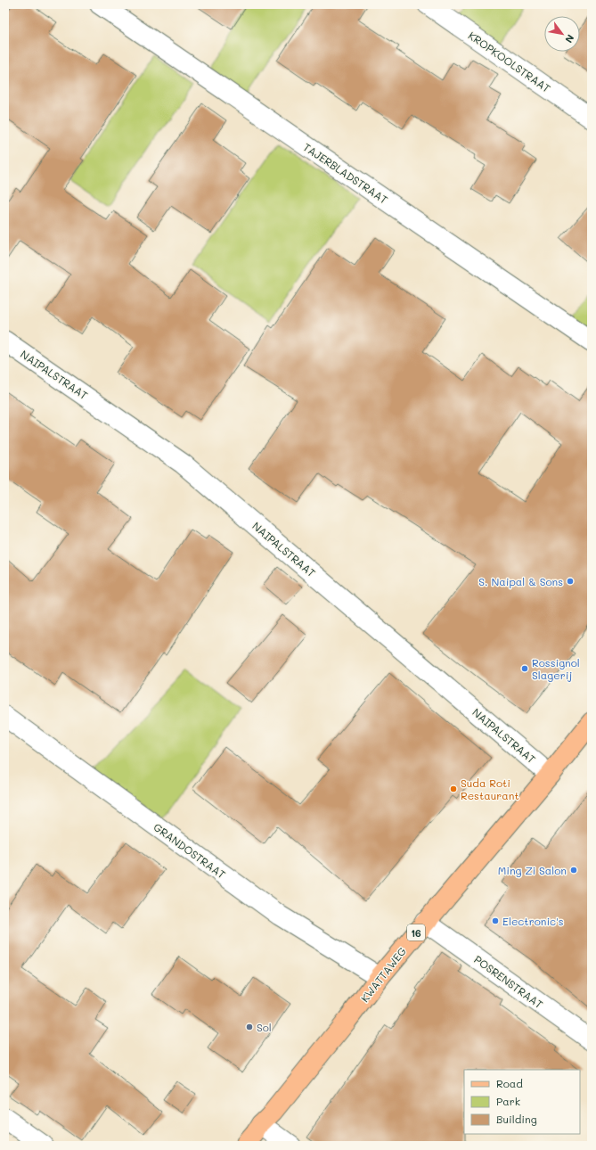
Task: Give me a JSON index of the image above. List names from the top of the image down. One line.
{"streets":{"main road":["16","KWATTAWEG"],"street":["KROPKOOLSTRAAT","TAJERBLADSTRAAT","NAIPALSTRAAT","GRANDOSTRAAT","POSRENSTRAAT"]},"crossings":[["NAIPALSTRAAT","KWATTAWEG"],["GRANDOSTRAAT","KWATTAWEG"],["KWATTAWEG","POSRENSTRAAT"]],"places":["S. Naipal & Sons","Rossignol Slagerij","Suda Roti Restaurant","Ming Zi Salon","Electronic's","Sol"],"legend":["Road","Park","Building"],"north":"bottom right"}
